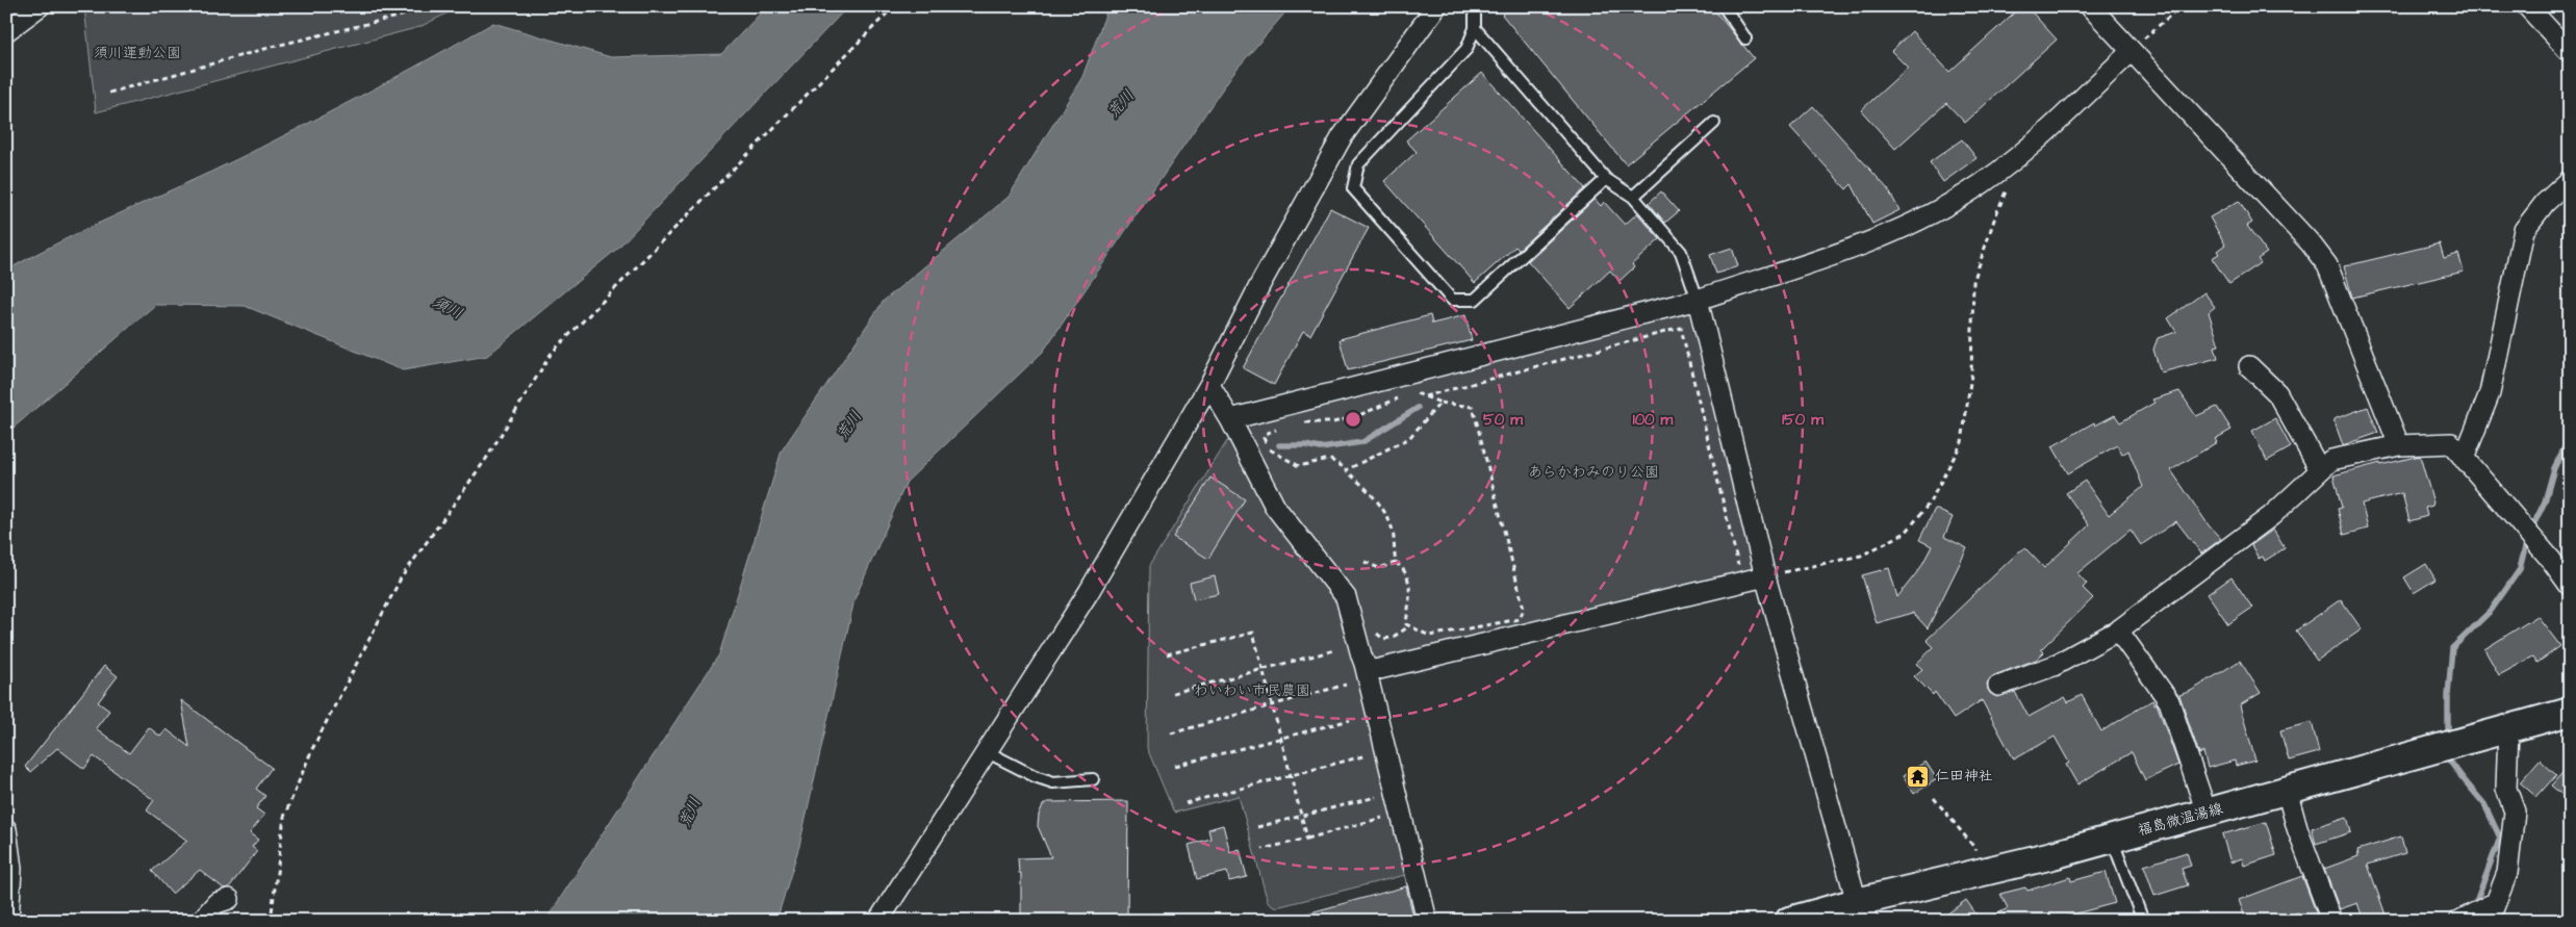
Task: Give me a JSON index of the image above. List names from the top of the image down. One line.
{"streets":{"main road":["福島微温湯線"]},"water":["荒川","須川"],"parks":["須川運動公園","あらかわみのり公園","わいわい市民農園"],"places":{"temple":["仁田神社"]},"rings":["50 m","100 m","150 m"]}
